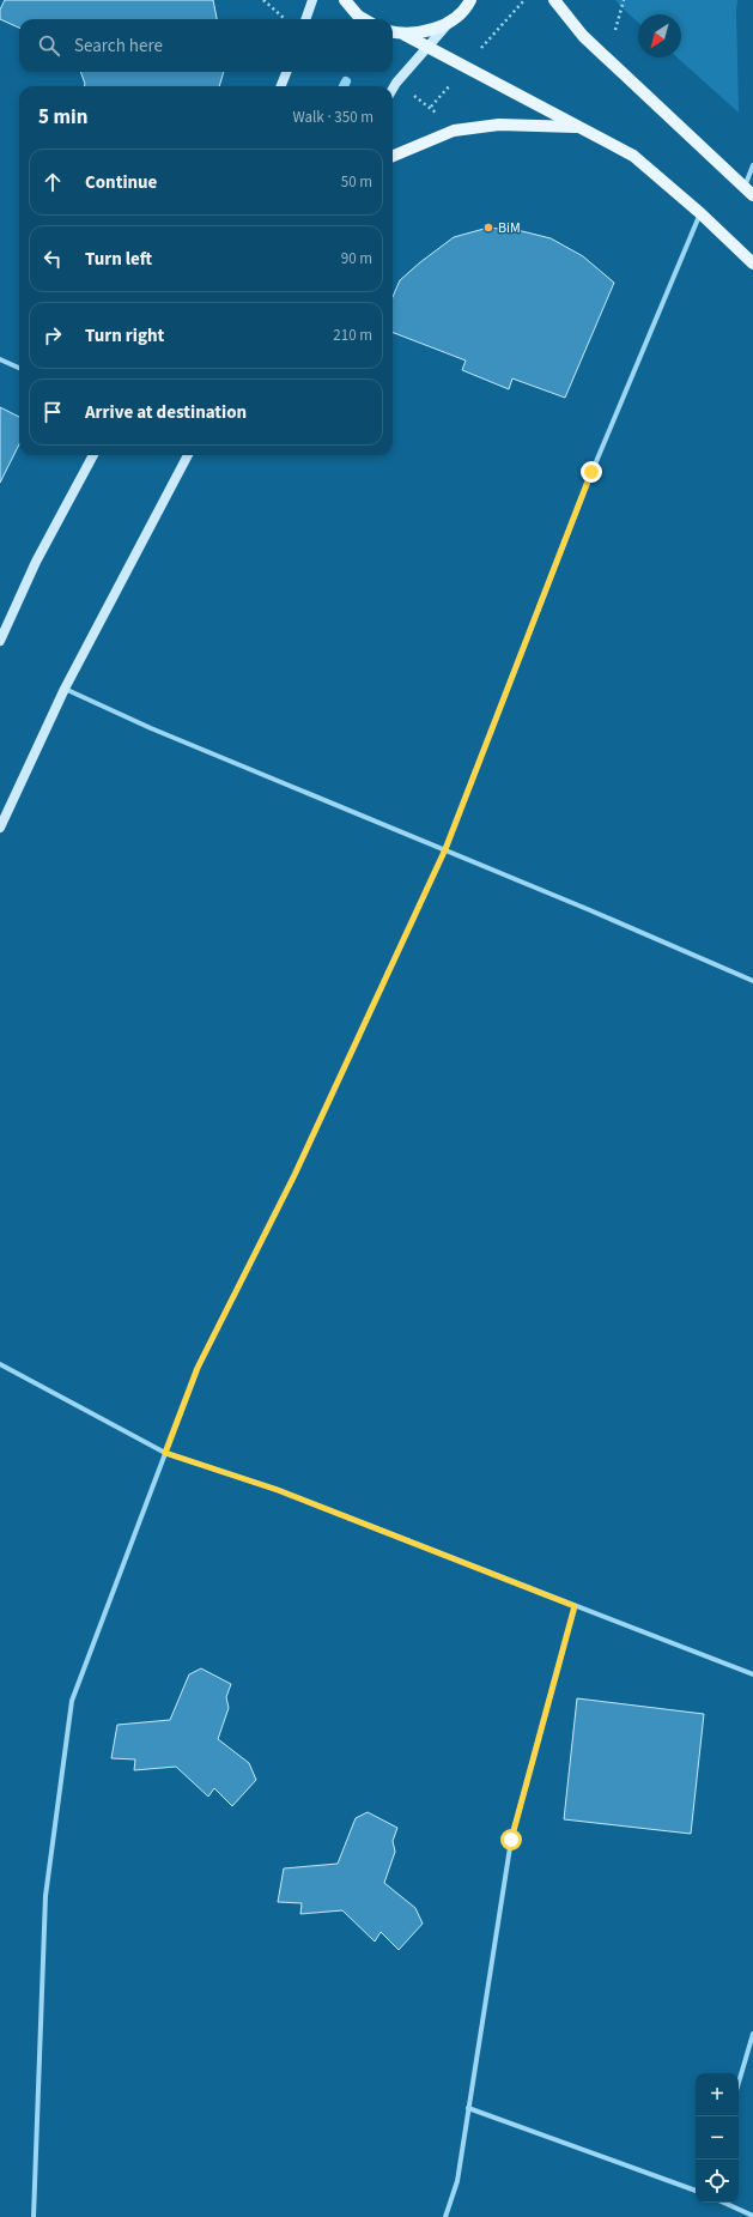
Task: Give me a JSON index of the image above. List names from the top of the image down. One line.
{"places":["BiM"],"north":"bottom left","page":{"search":"Search here","heading":["5 min","Walk · 350 m"],"list":[["Continue","50 m"],["Turn left","90 m"],["Turn right","210 m"],"Arrive at destination"],"map_buttons":["+","−"]}}
